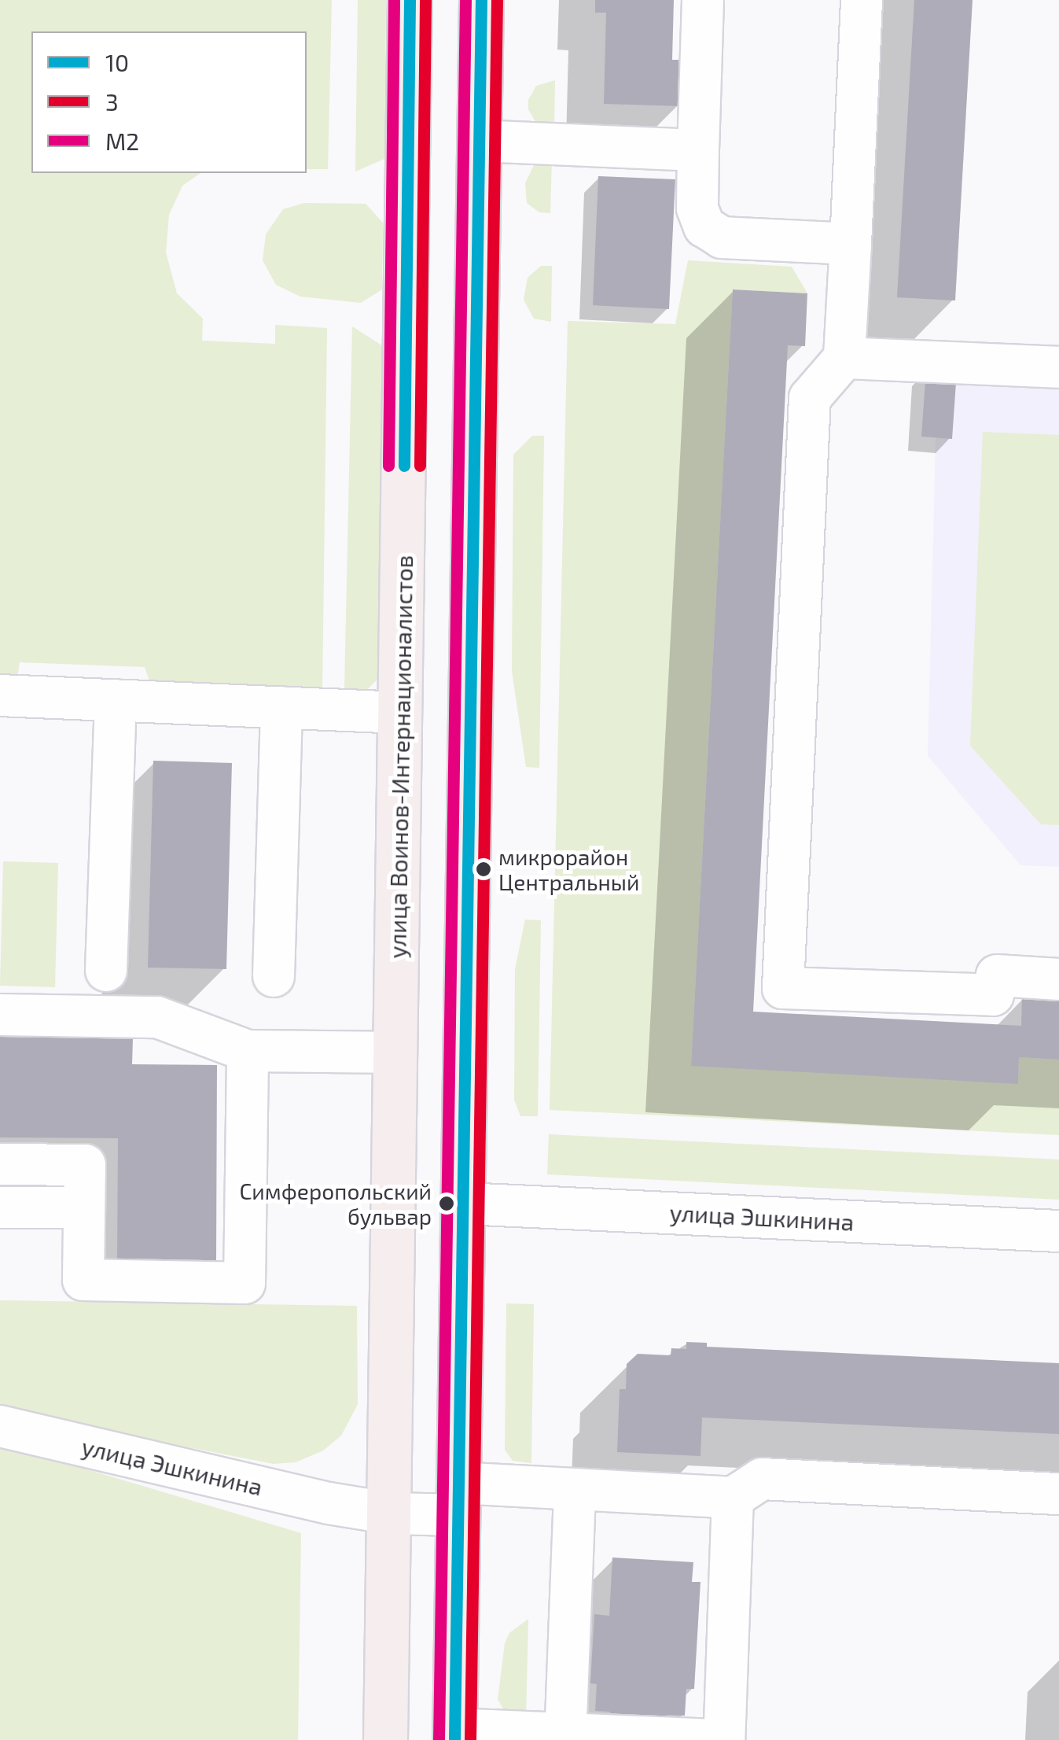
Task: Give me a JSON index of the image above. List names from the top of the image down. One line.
{"streets":{"main road":["улица Воинов-Интернационалистов"],"street":["улица Эшкинина"]},"crossings":[["улица Воинов-Интернационалистов","улица Эшкинина"]],"places":["микрорайон Центральный","Симферопольский бульвар"],"lines":["transit line 10","transit line 3","transit line М2"],"legend":["10","3","М2"]}
